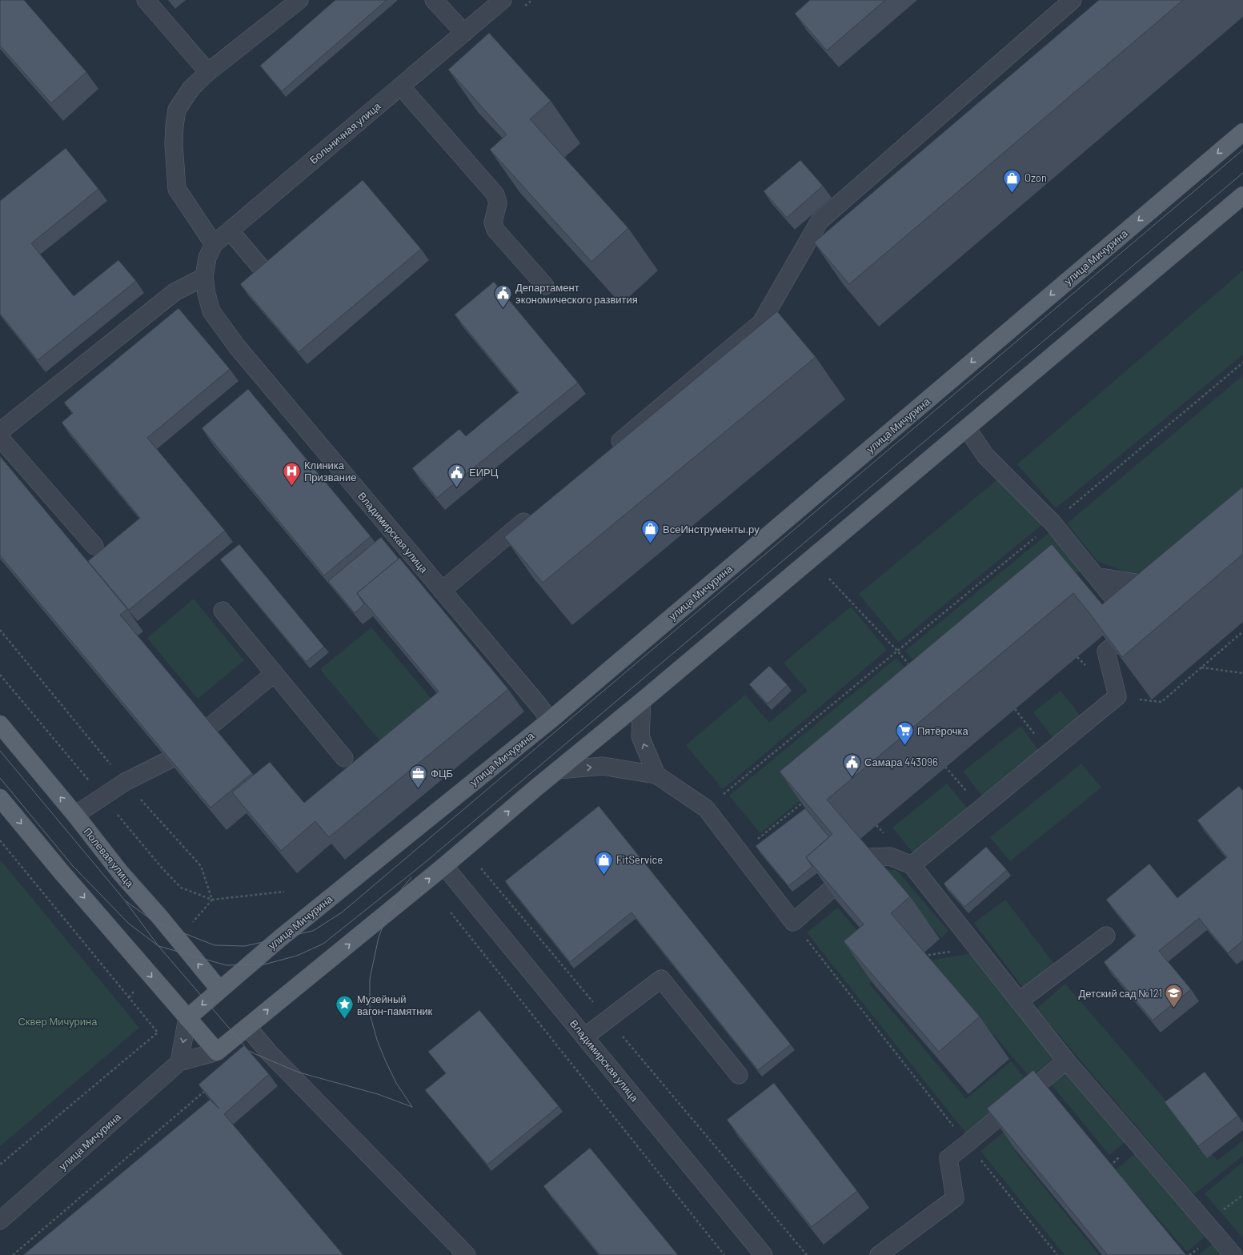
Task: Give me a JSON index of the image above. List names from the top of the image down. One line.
{"streets":{"main road":["улица Мичурина","Полевая улица"],"street":["Больничная улица","Владимирская улица"]},"crossings":[["Больничная улица","Владимирская улица"],["улица Мичурина","Владимирская улица"],["улица Мичурина","Полевая улица"]],"parks":["Сквер Мичурина"],"places":{"shop":["Ozon","ВсеИнструменты.ру","FitService"],"public building":["Департамент экономического развития","ЕИРЦ","Самара 443096"],"hospital":["Клиника Призвание"],"supermarket":["Пятёрочка"],"office":["ФЦБ"],"school or university":["Детский сад №121"],"place":["Музейный вагон-памятник"]}}
